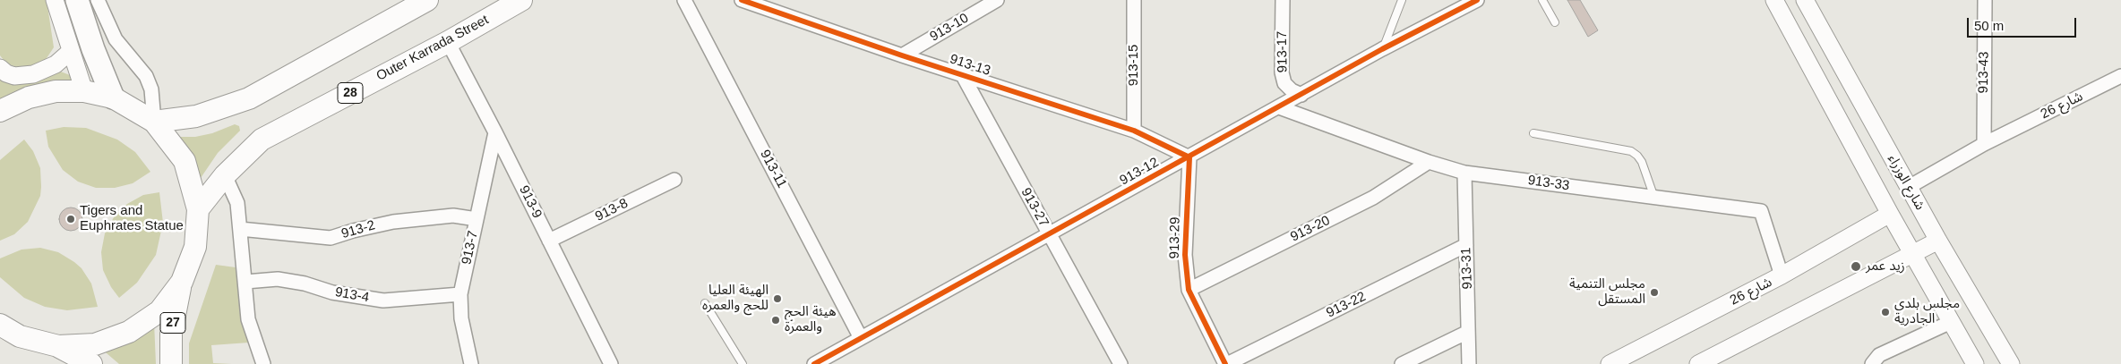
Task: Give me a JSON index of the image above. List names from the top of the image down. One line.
{"streets":{"main road":["Outer Karrada Street","28","27"],"street":["913-10","913-17","913-13","913-15","913-43","شارع 26","913-11","913-12","شارع الوزراء","913-33","913-9","913-27","913-8","913-20","913-2","913-29","913-7","913-31","913-4","913-22"]},"crossings":[["913-10","913-13"],["Outer Karrada Street","913-9"],["913-17","913-12"],["913-13","913-15"],["913-13","913-12"],["913-13","913-27"],["913-13","913-29"],["913-43","شارع 26"],["شارع 26","شارع الوزراء"],["شارع 26","913-33"],["913-11","913-12"],["913-12","913-33"],["913-12","913-27"],["913-12","913-29"],["913-33","913-20"],["913-33","913-31"],["913-9","913-8"],["913-9","913-7"],["913-20","913-29"],["913-2","913-7"],["913-29","913-22"],["913-7","913-4"],["913-31","913-22"]],"places":["Tigers and Euphrates Statue","زيد عمر","مجلس التنمية المستقل","الهيئة العليا للحج والعمره","مجلس بلدي الجادرية","هيئة الحج والعمرة"],"scale_bar":"50 m"}
